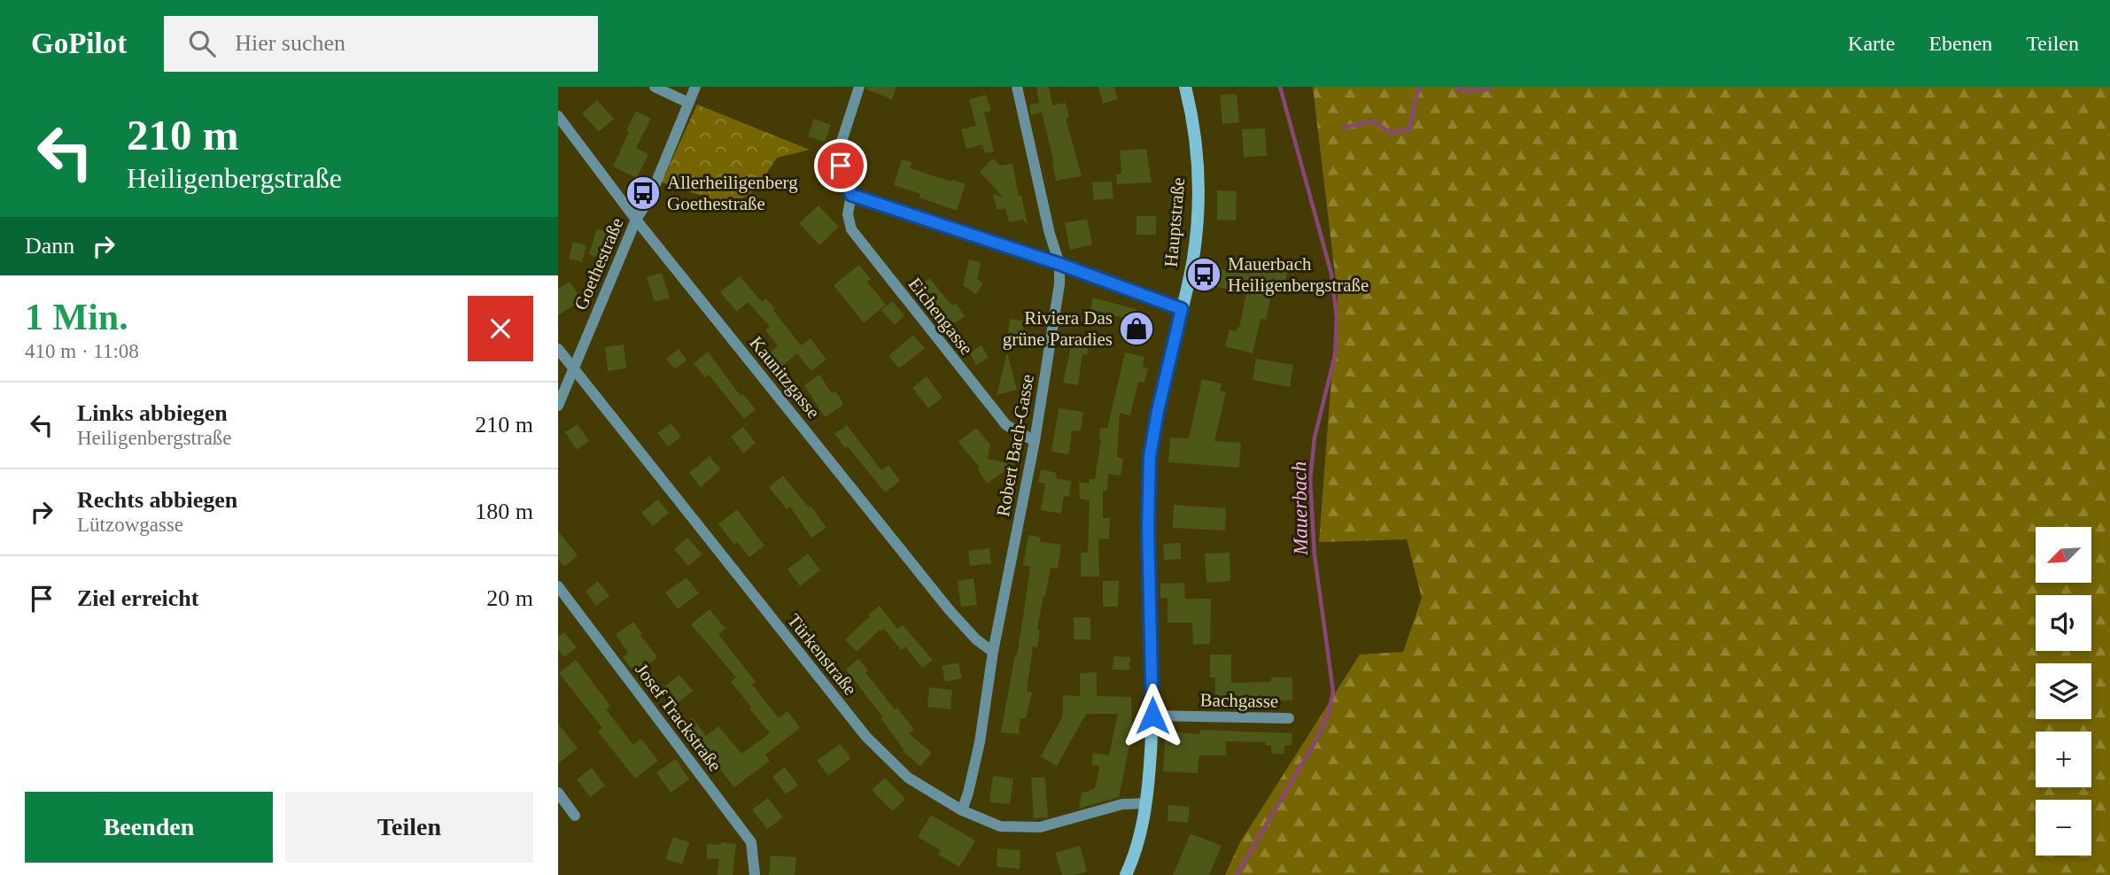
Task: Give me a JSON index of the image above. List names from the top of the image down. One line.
{"streets":{"main road":["Hauptstraße"],"street":["Goethestraße","Eichengasse","Kaunitzgasse","Robert Bach-Gasse","Türkenstraße","Bachgasse","Josef Trackstraße"]},"crossings":[["Hauptstraße","Türkenstraße"],["Hauptstraße","Bachgasse"],["Goethestraße","Kaunitzgasse"],["Goethestraße","Türkenstraße"],["Eichengasse","Robert Bach-Gasse"],["Kaunitzgasse","Robert Bach-Gasse"],["Robert Bach-Gasse","Türkenstraße"]],"water":["Mauerbach"],"places":{"bus stop":["Allerheiligenberg Goethestraße","Mauerbach Heiligenbergstraße"],"shop":["Riviera Das grüne Paradies"]},"north":"bottom left","page":{"header":"GoPilot","search":"Hier suchen","nav":["Karte","Ebenen","Teilen"],"turn":["210 m","Heiligenbergstraße"],"then":"Dann","heading":["1 Min.","410 m · 11:08"],"list":[{"name":"Links abbiegen","note":"Heiligenbergstraße","value":"210 m"},{"name":"Rechts abbiegen","note":"Lützowgasse","value":"180 m"},{"name":"Ziel erreicht","value":"20 m"}],"map_buttons":["+","−"],"buttons":["Beenden","Teilen"]}}
